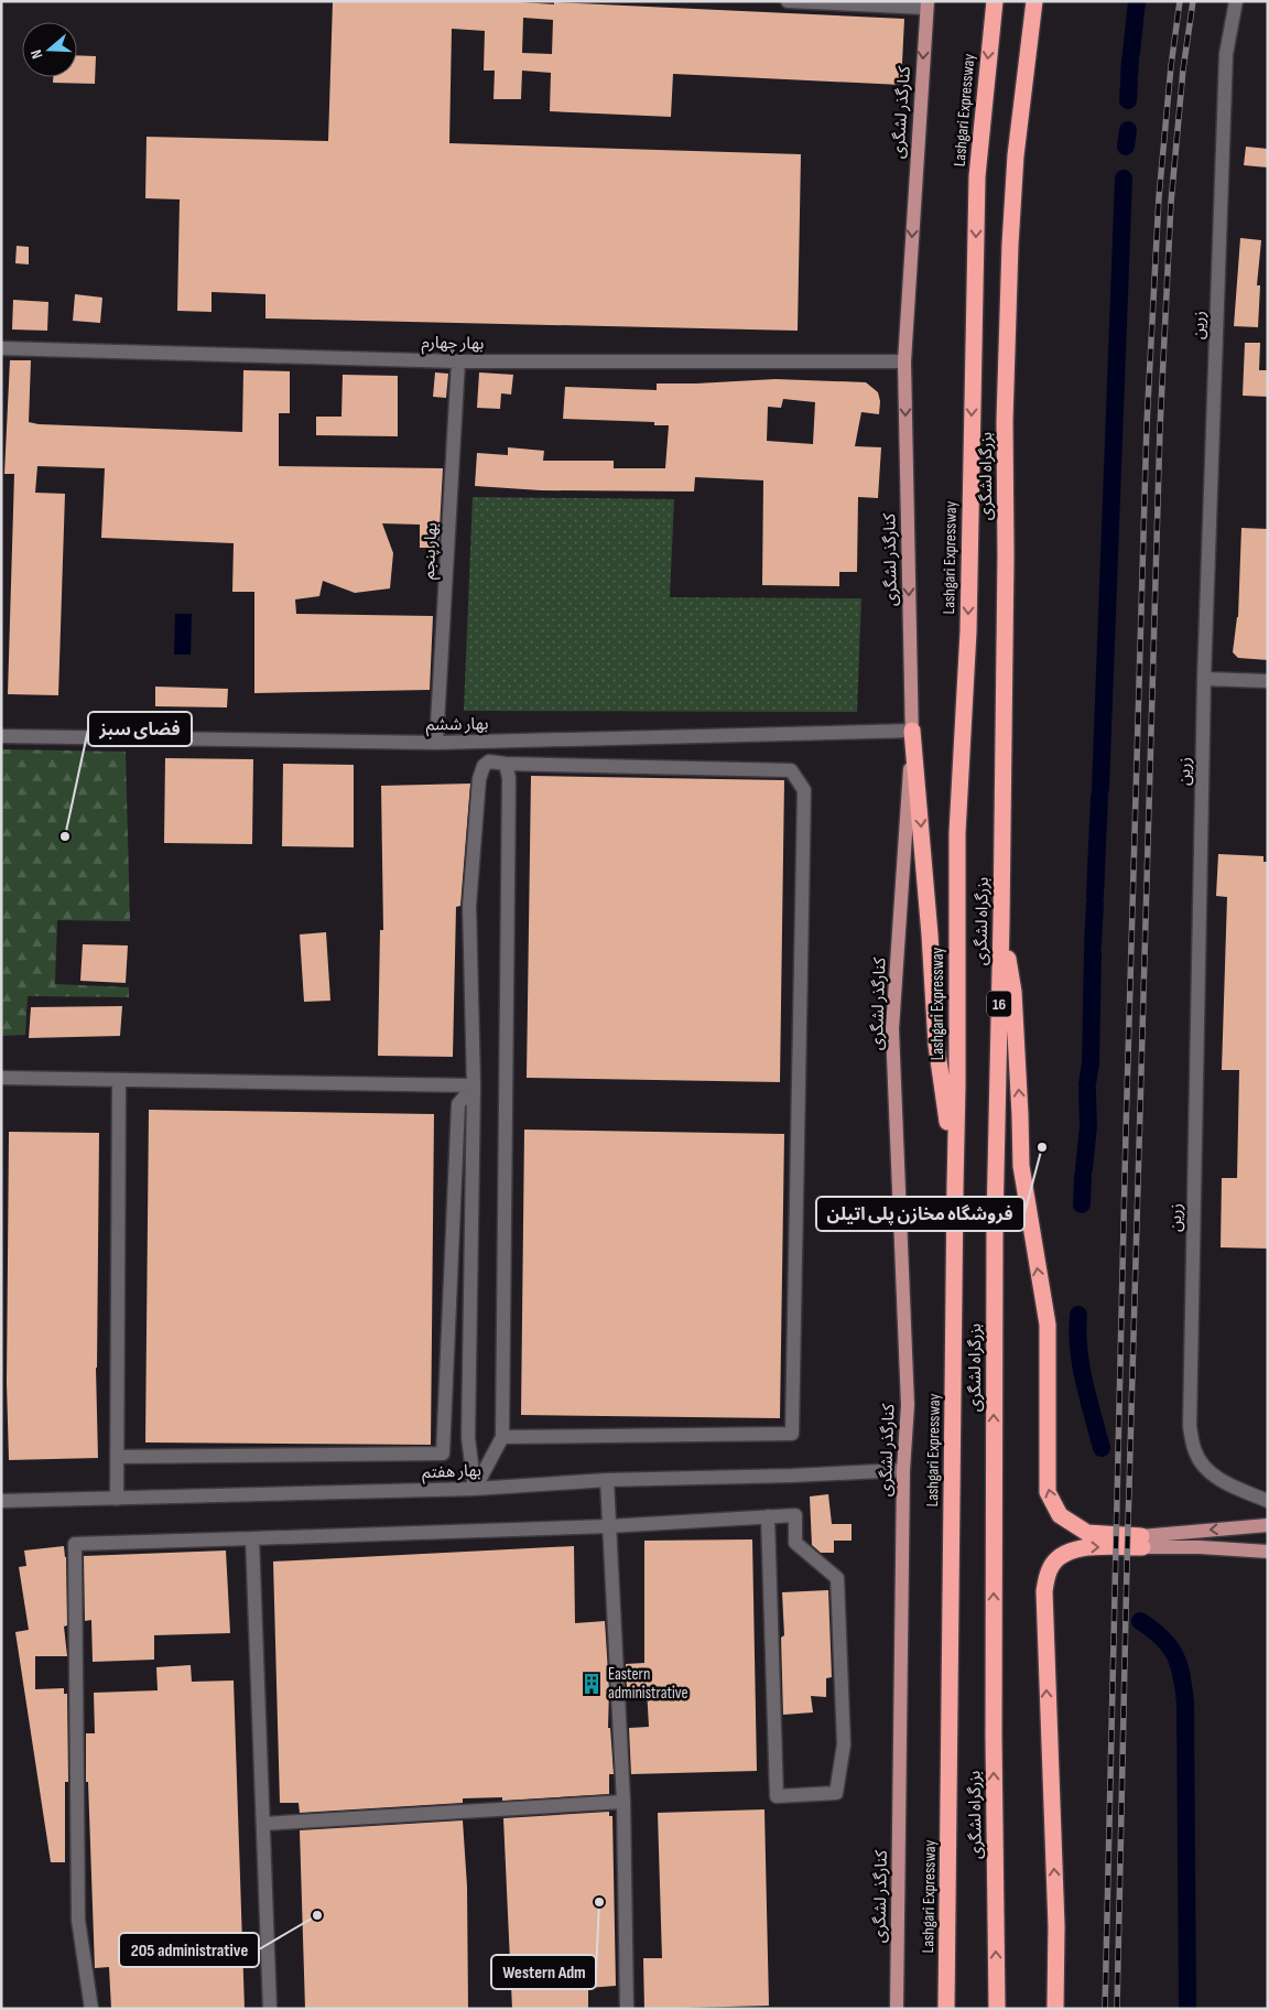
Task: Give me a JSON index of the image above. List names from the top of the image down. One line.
{"streets":{"highway":["Lashgari Expressway","بزرگراه لشگری","16"],"main road":["کنارگذر لشگری"],"street":["زرین","بهار چهارم","بهار پنجم","بهار ششم","بهار هفتم"]},"crossings":[["کنارگذر لشگری","بهار چهارم"],["کنارگذر لشگری","بهار ششم"],["کنارگذر لشگری","بهار هفتم"],["بهار چهارم","بهار پنجم"],["بهار پنجم","بهار ششم"]],"one_way":["کنارگذر لشگری"],"places":{"other":["فضای سبز","فروشگاه مخازن پلی اتیلن","Western Adm","205 administrative"],"building":["Eastern administrative"]},"north":"left"}
